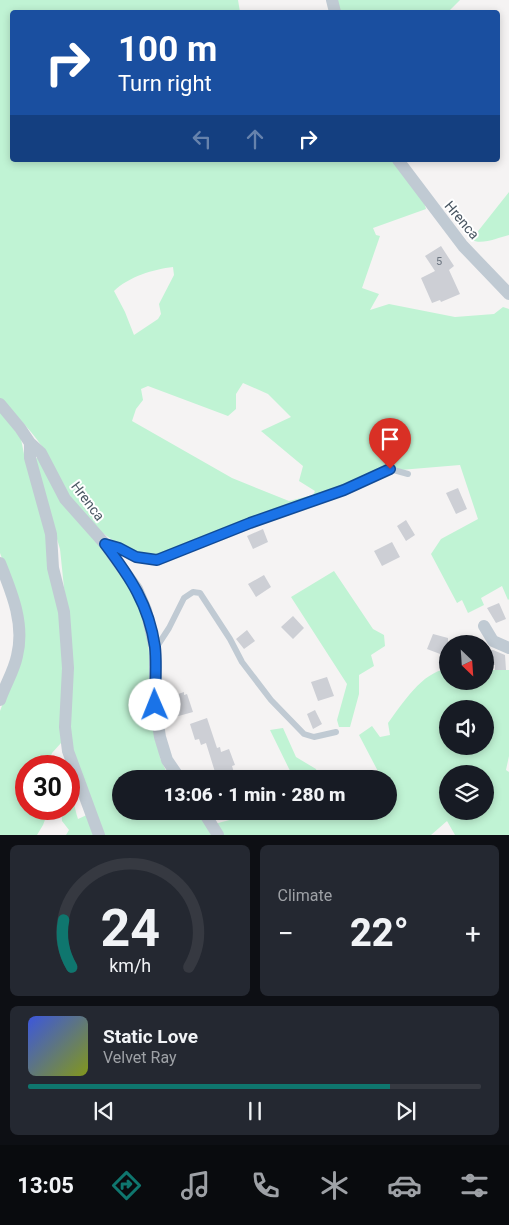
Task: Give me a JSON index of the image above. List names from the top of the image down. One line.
{"streets":{"street":["Hrenca"]},"house_numbers":["5"],"north":"bottom right","page":{"turn":["100 m","Turn right"],"limit":"30","trip":"13:06 · 1 min · 280 m","tile":"Climate","heat":["−","22°","+"],"song":["Static Love","Velvet Ray"],"tabs":"13:05","gauge":["24","km/h"]}}
